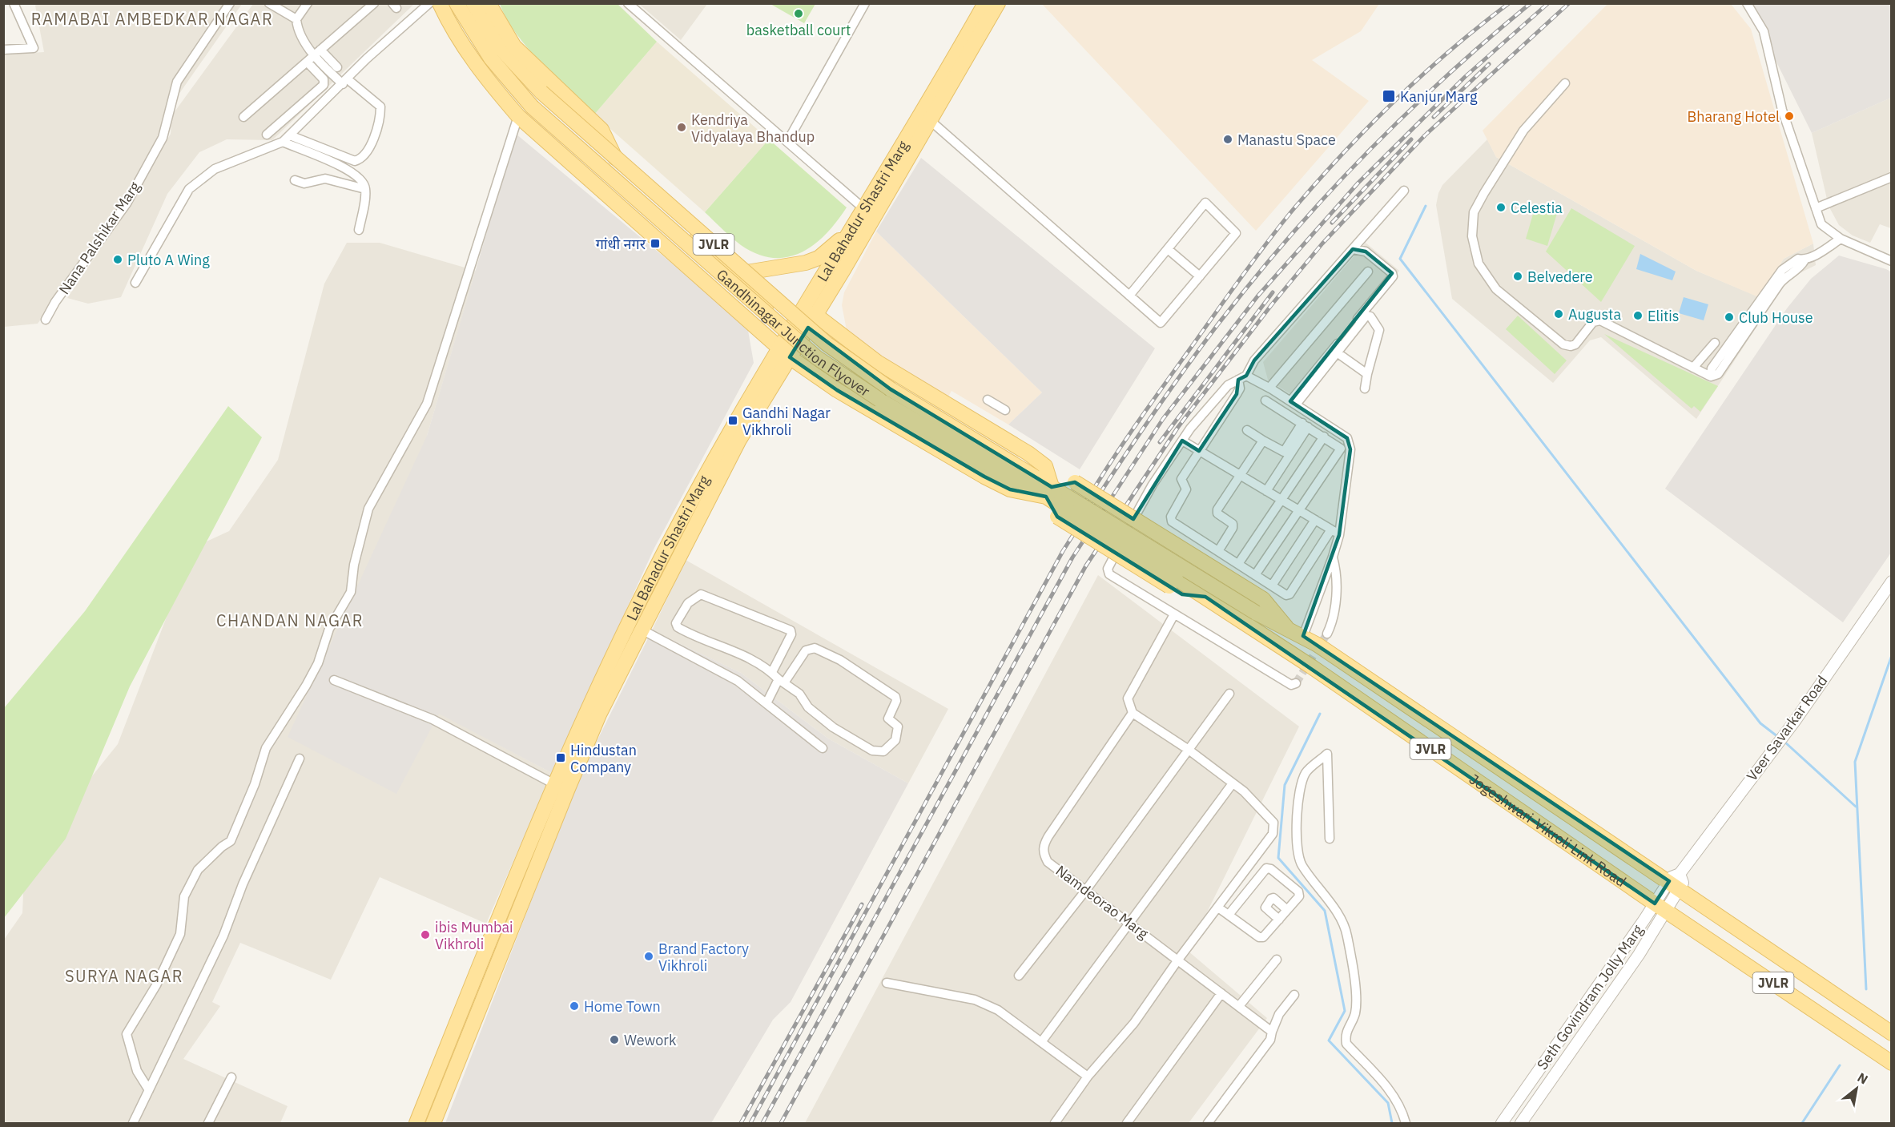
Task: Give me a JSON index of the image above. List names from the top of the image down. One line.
{"streets":{"main road":["Lal Bahadur Shastri Marg","JVLR","Gandhinagar Junction Flyover","Jogeshwari-Vikroli Link Road"],"street":["Nana Palshikar Marg","Veer Savarkar Road","Namdeorao Marg","Seth Govindram Jolly Marg"]},"crossings":[["JVLR","Gandhinagar Junction Flyover"],["JVLR","Jogeshwari-Vikroli Link Road"],["Veer Savarkar Road","Jogeshwari-Vikroli Link Road"],["Veer Savarkar Road","Seth Govindram Jolly Marg"],["Jogeshwari-Vikroli Link Road","Seth Govindram Jolly Marg"]],"districts":["RAMABAI AMBEDKAR NAGAR","CHANDAN NAGAR","SURYA NAGAR"],"places":{"other":["basketball court","Bharang Hotel","Kendriya Vidyalaya Bhandup","Manastu Space","Celestia","Pluto A Wing","Belvedere","Augusta","Elitis","Club House","ibis Mumbai Vikhroli","Brand Factory Vikhroli","Home Town","Wework"],"transit":["Kanjur Marg","गांधी नगर","Gandhi Nagar Vikhroli","Hindustan Company"]},"north":"top right"}
